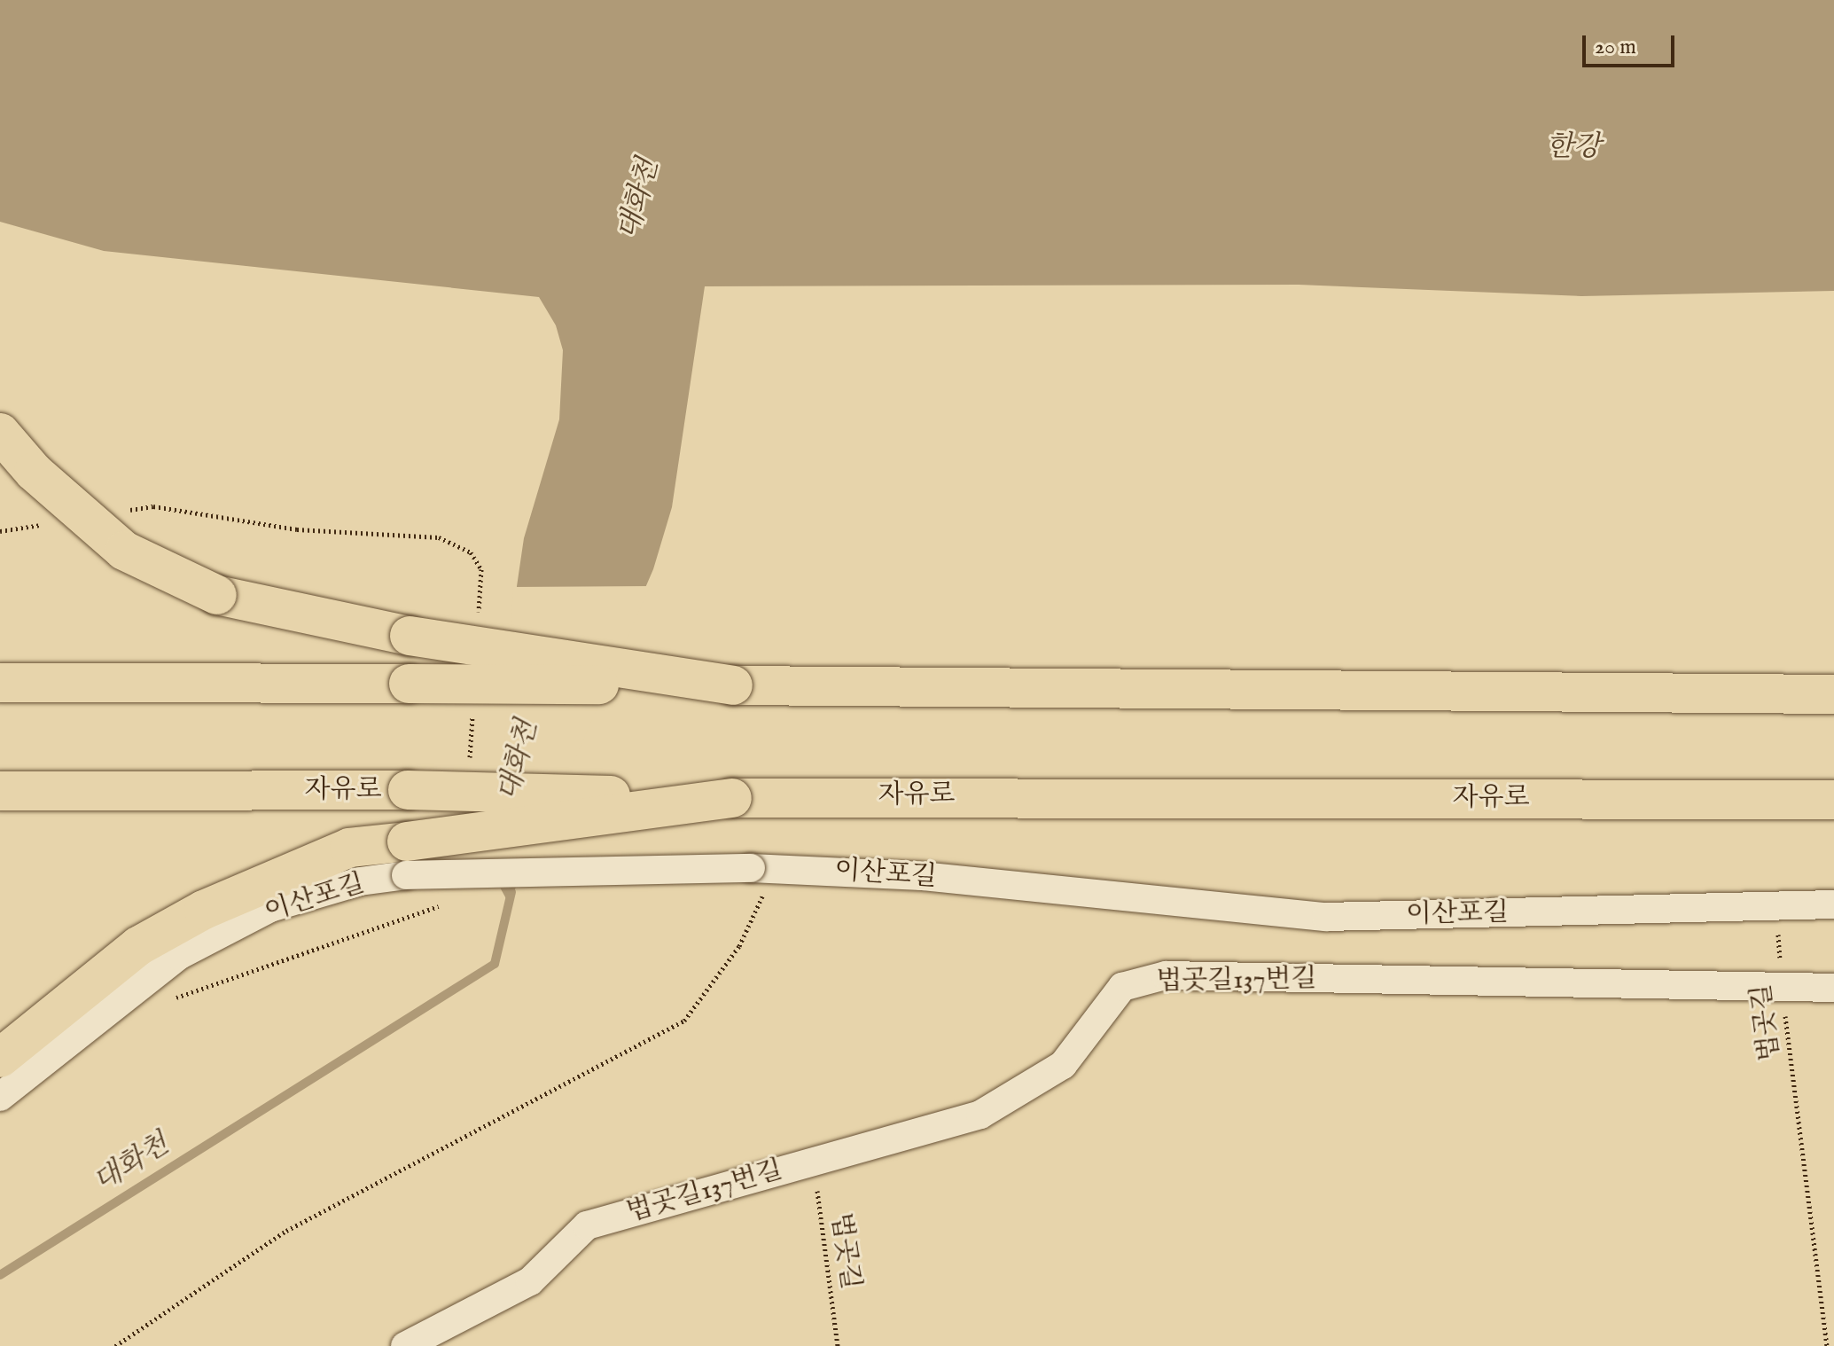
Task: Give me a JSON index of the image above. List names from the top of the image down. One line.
{"streets":{"highway":["자유로"],"street":["이산포길","법곳길137번길"],"path":["법곳길"]},"crossings":[["이산포길","법곳길"],["법곳길137번길","법곳길"]],"water":["한강","대화천"],"scale_bar":"20 m"}
